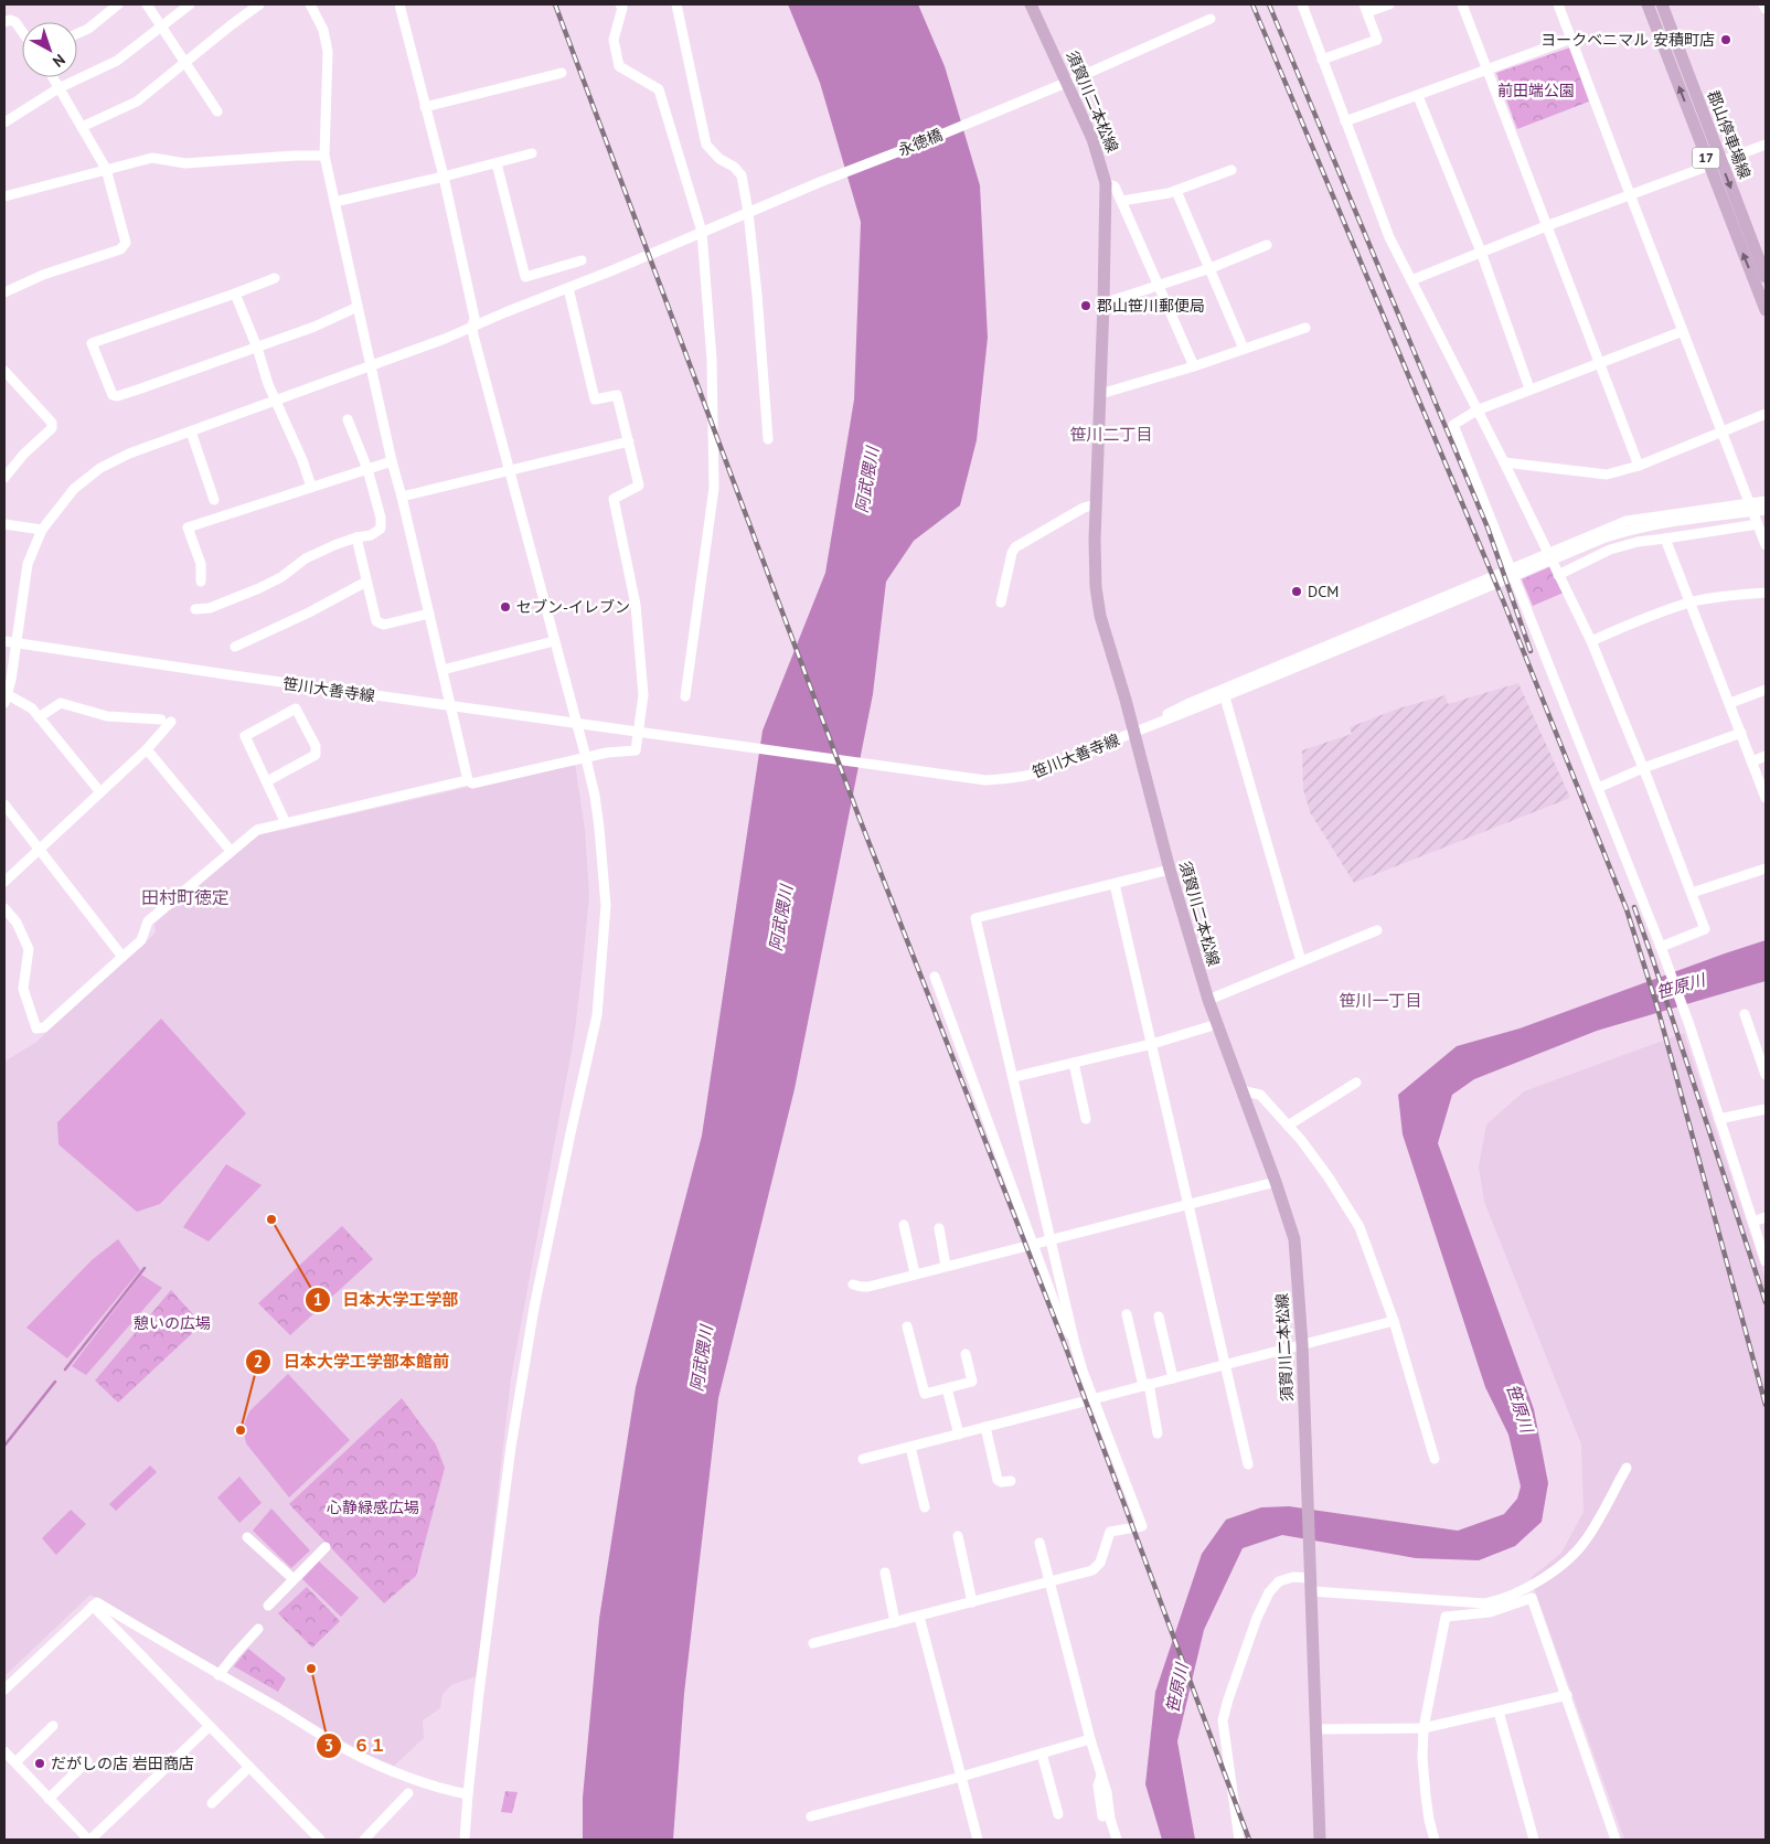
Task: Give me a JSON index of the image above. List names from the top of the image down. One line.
{"streets":{"main road":["須賀川二本松線","郡山停車場線","17"],"street":["永徳橋","笹川大善寺線"]},"crossings":[["須賀川二本松線","永徳橋"],["須賀川二本松線","笹川大善寺線"],["永徳橋","笹川大善寺線"]],"districts":["笹川二丁目","田村町徳定","笹川一丁目"],"water":["阿武隈川","笹原川"],"parks":["前田端公園","憩いの広場","心静緑感広場"],"places":["ヨークベニマル 安積町店","郡山笹川郵便局","DCM","セブン-イレブン","日本大学工学部","日本大学工学部本館前","６１","だがしの店 岩田商店"],"north":"bottom right"}
